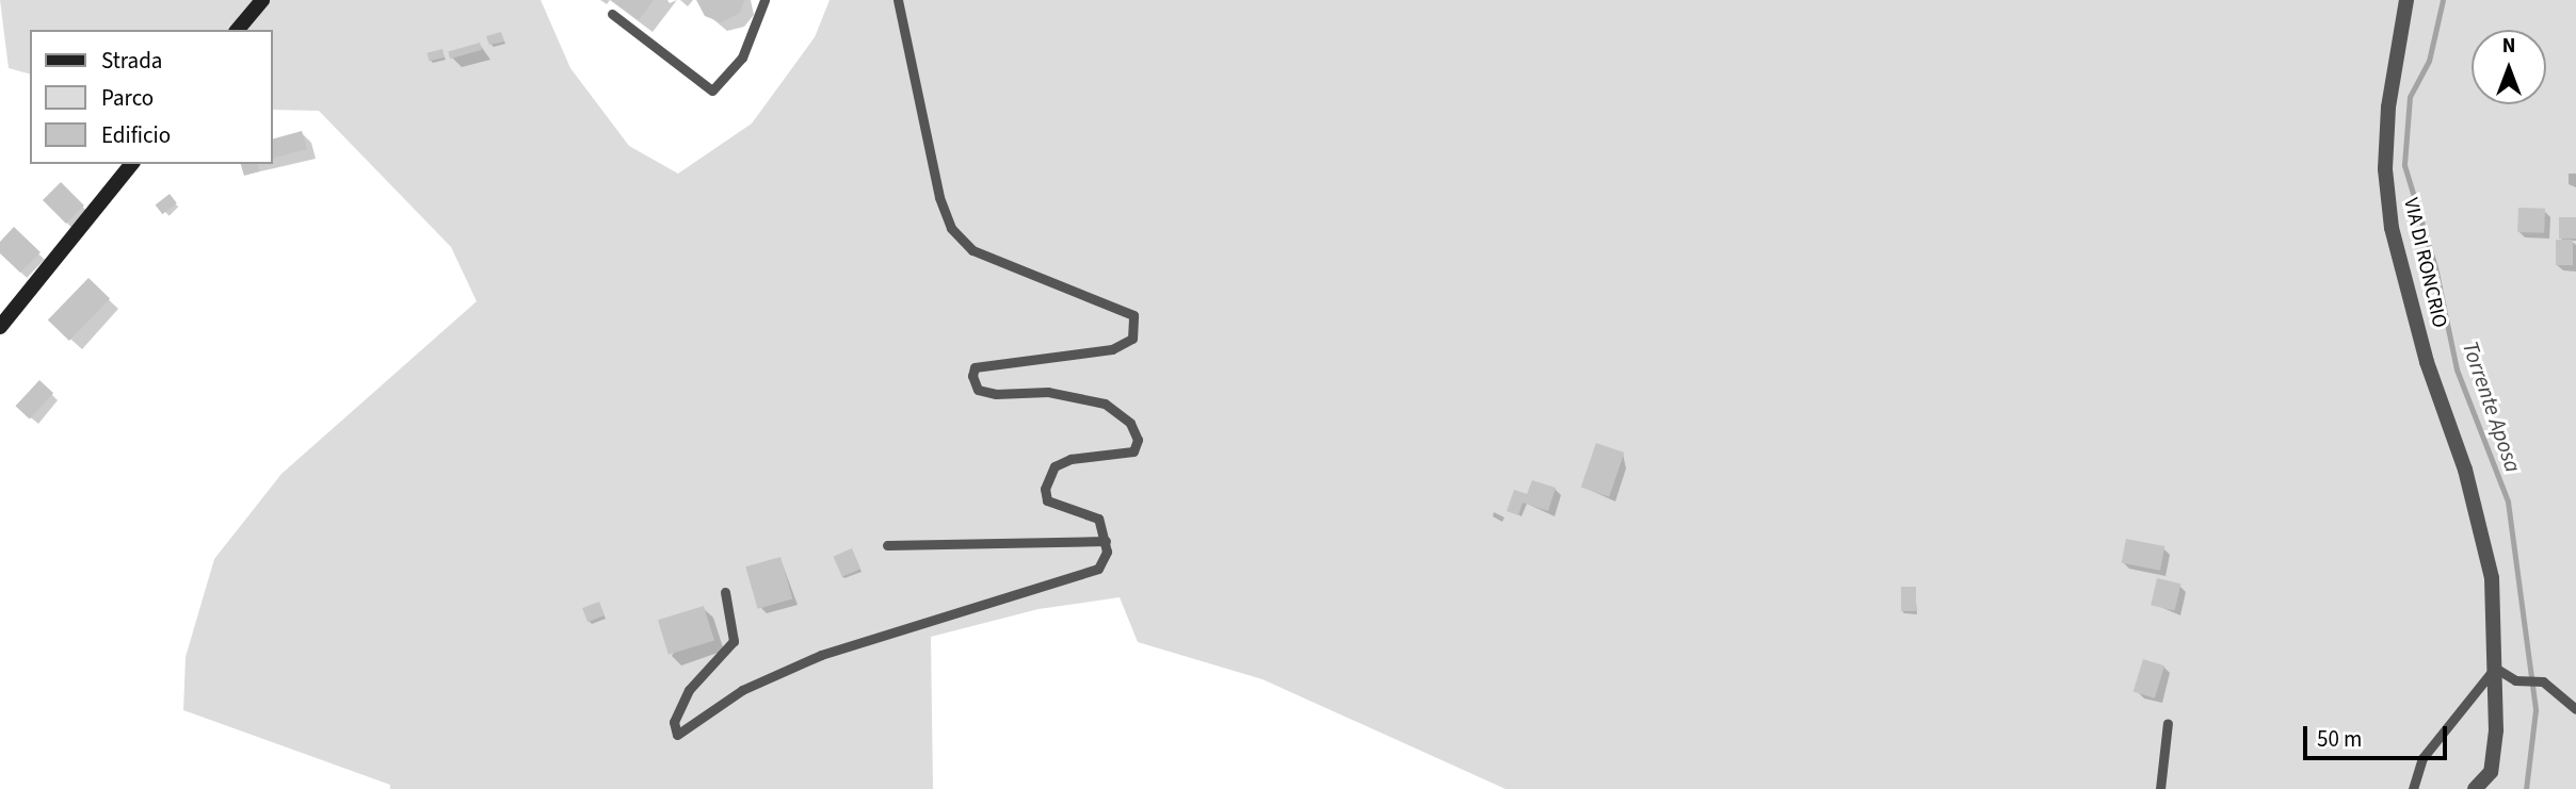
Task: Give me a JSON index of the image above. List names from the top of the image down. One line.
{"streets":{"street":["VIA DI RONCRIO"]},"water":["Torrente Aposa"],"legend":["Strada","Parco","Edificio"],"scale_bar":"50 m","north":"top"}
